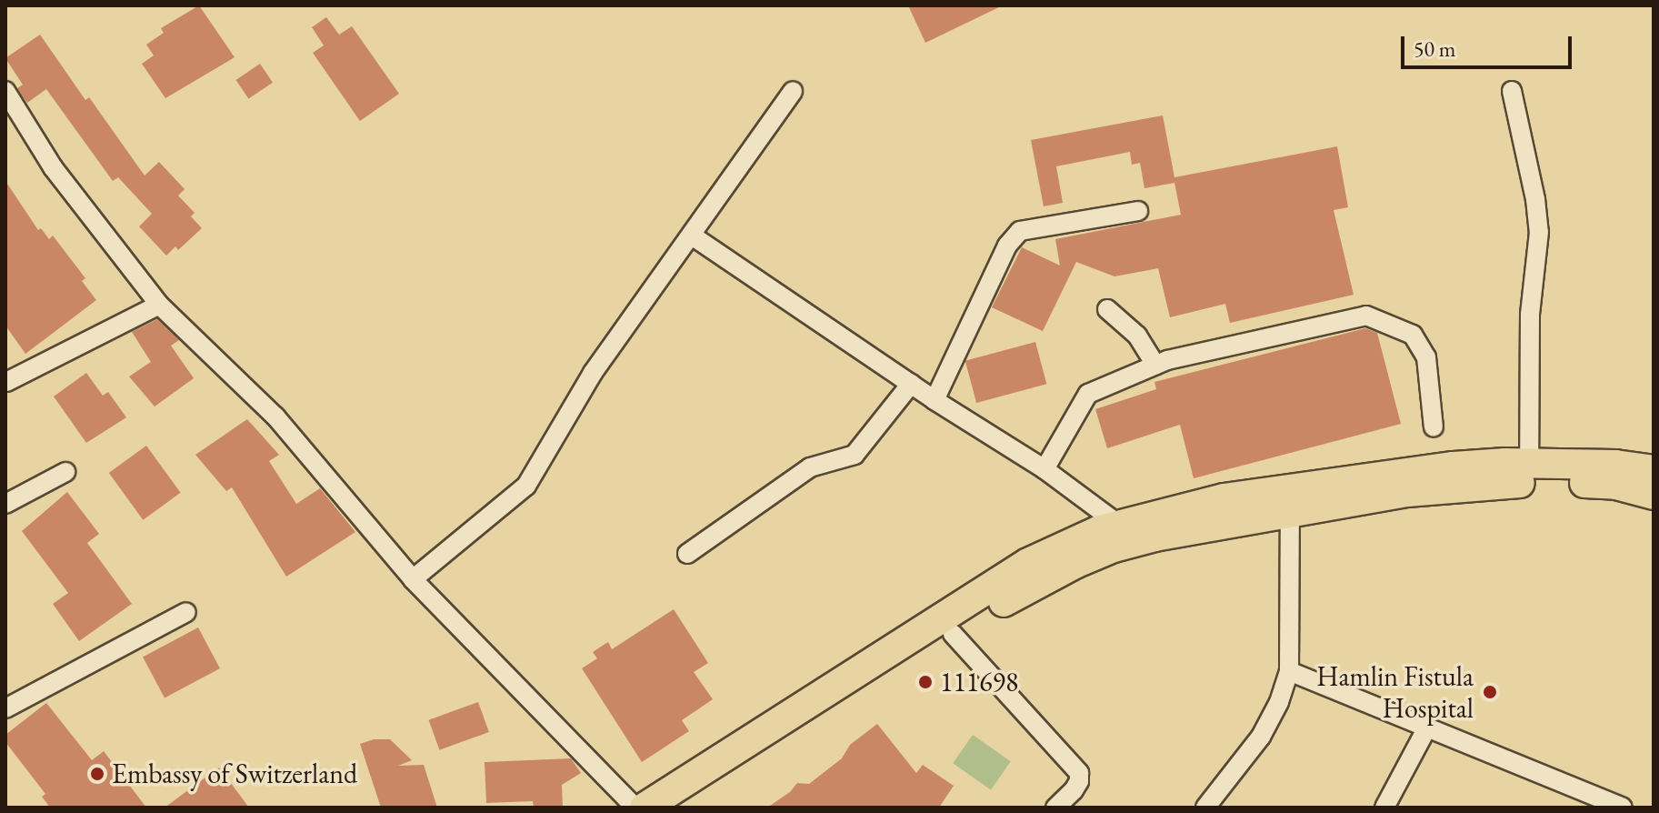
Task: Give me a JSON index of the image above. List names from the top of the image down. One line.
{"places":["111698","Hamlin Fistula Hospital","Embassy of Switzerland"],"scale_bar":"50 m"}
